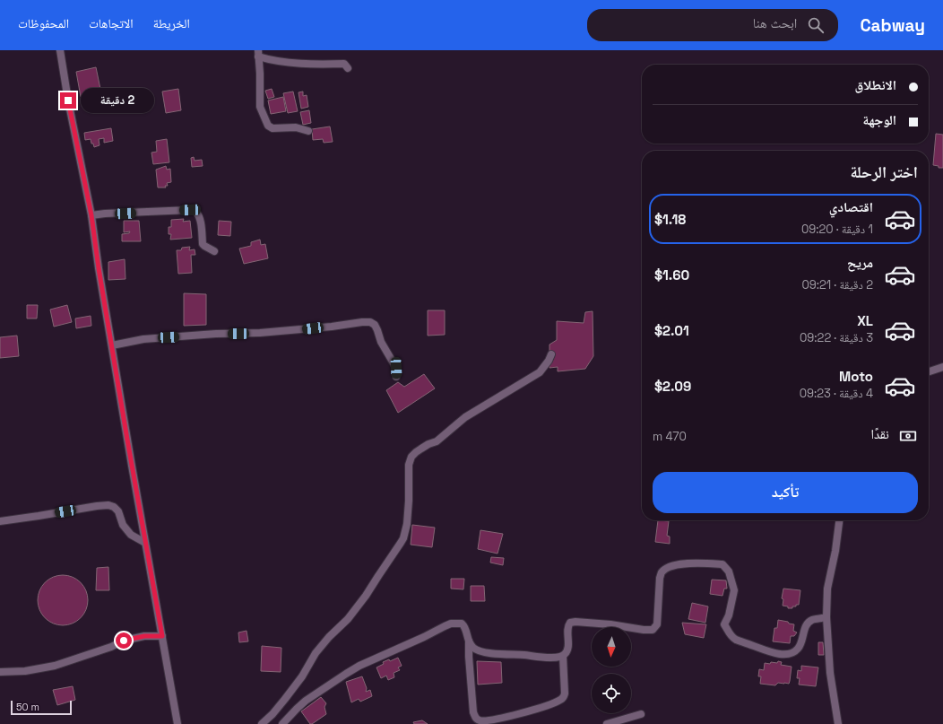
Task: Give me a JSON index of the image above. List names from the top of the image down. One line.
{"scale_bar":"50 m","north":"bottom","page":{"header":"Cabway","search":"ابحث هنا","nav":["الخريطة","الاتجاهات","المحفوظات"],"banner":["الانطلاق","الوجهة"],"bubble":"2 دقيقة","heading":"اختر الرحلة","list":[{"name":"اقتصادي","note":"1 دقيقة · 09:20","value":"$1.18"},{"name":"مريح","note":"2 دقيقة · 09:21","value":"$1.60"},{"name":"XL","note":"3 دقيقة · 09:22","value":"$2.01"},{"name":"Moto","note":"4 دقيقة · 09:23","value":"$2.09"}],"pay":["نقدًا","470 m"],"buttons":"تأكيد","scale":"50 m"}}
